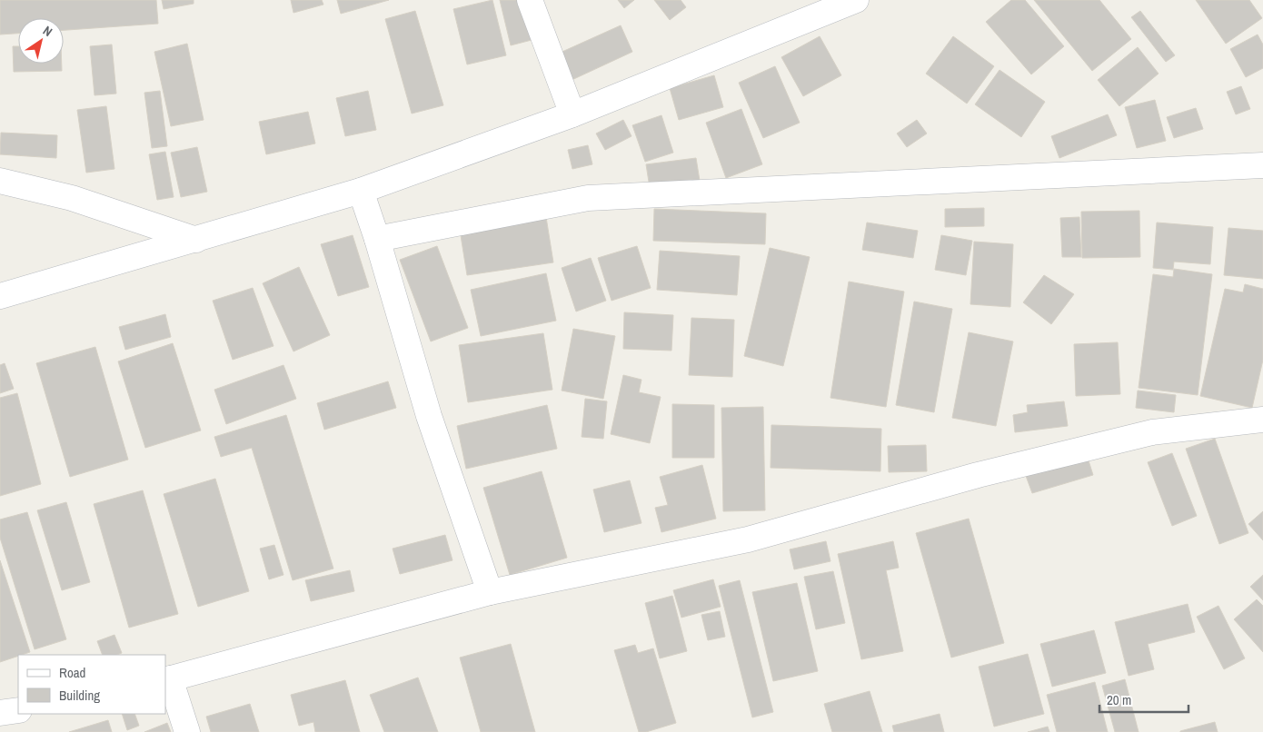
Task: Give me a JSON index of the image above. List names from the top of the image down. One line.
{"legend":["Road","Building"],"scale_bar":"20 m","north":"top right"}
